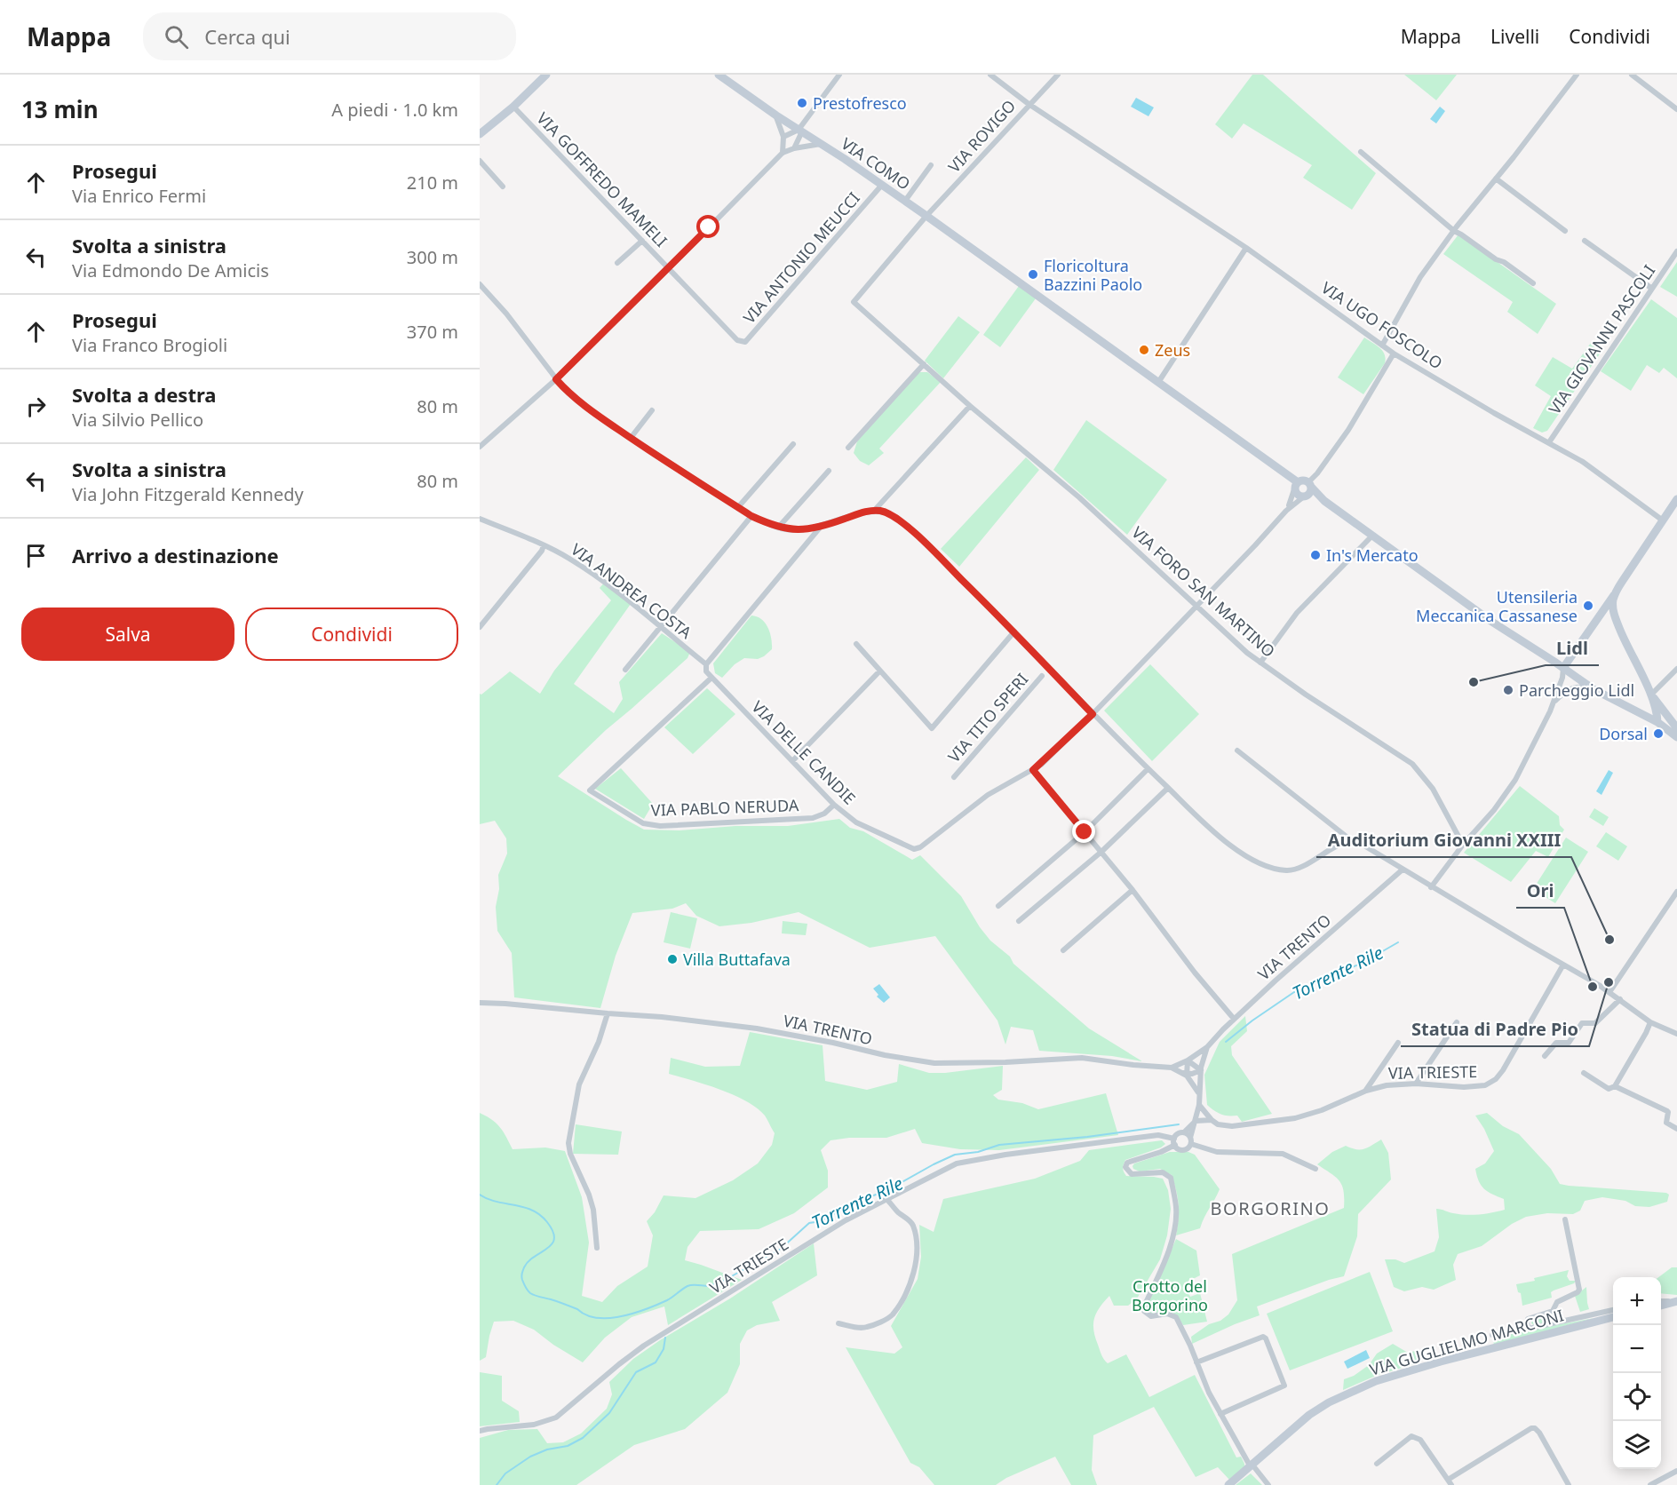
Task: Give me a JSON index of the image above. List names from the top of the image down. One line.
{"streets":{"main road":["VIA COMO","VIA GUGLIELMO MARCONI"],"street":["VIA ROVIGO","VIA GOFFREDO MAMELI","VIA ANTONIO MEUCCI","VIA UGO FOSCOLO","VIA GIOVANNI PASCOLI","VIA ANDREA COSTA","VIA FORO SAN MARTINO","VIA TITO SPERI","VIA DELLE CANDIE","VIA PABLO NERUDA","VIA TRENTO","VIA TRIESTE"]},"crossings":[["VIA ROVIGO","VIA COMO"],["VIA ROVIGO","VIA UGO FOSCOLO"],["VIA ROVIGO","VIA FORO SAN MARTINO"],["VIA COMO","VIA ANTONIO MEUCCI"],["VIA COMO","VIA FORO SAN MARTINO"],["VIA GOFFREDO MAMELI","VIA ANTONIO MEUCCI"],["VIA UGO FOSCOLO","VIA GIOVANNI PASCOLI"],["VIA DELLE CANDIE","VIA PABLO NERUDA"],["VIA TRENTO","VIA TRIESTE"]],"districts":["BORGORINO"],"water":["Torrente Rile"],"parks":["Crotto del Borgorino"],"places":["Prestofresco","Floricoltura Bazzini Paolo","Zeus","In's Mercato","Utensileria Meccanica Cassanese","Lidl","Parcheggio Lidl","Dorsal","Auditorium Giovanni XXIII","Villa Buttafava","Statua di Padre Pio","Ori"],"page":{"header":"Mappa","search":"Cerca qui","nav":["Mappa","Livelli","Condividi"],"heading":["13 min","A piedi · 1.0 km"],"list":[["Prosegui","Via Enrico Fermi","210 m"],["Svolta a sinistra","Via Edmondo De Amicis","300 m"],["Prosegui","Via Franco Brogioli","370 m"],["Svolta a destra","Via Silvio Pellico","80 m"],["Svolta a sinistra","Via John Fitzgerald Kennedy","80 m"],"Arrivo a destinazione"],"buttons":["Salva","Condividi"],"map_buttons":["+","−"]}}
